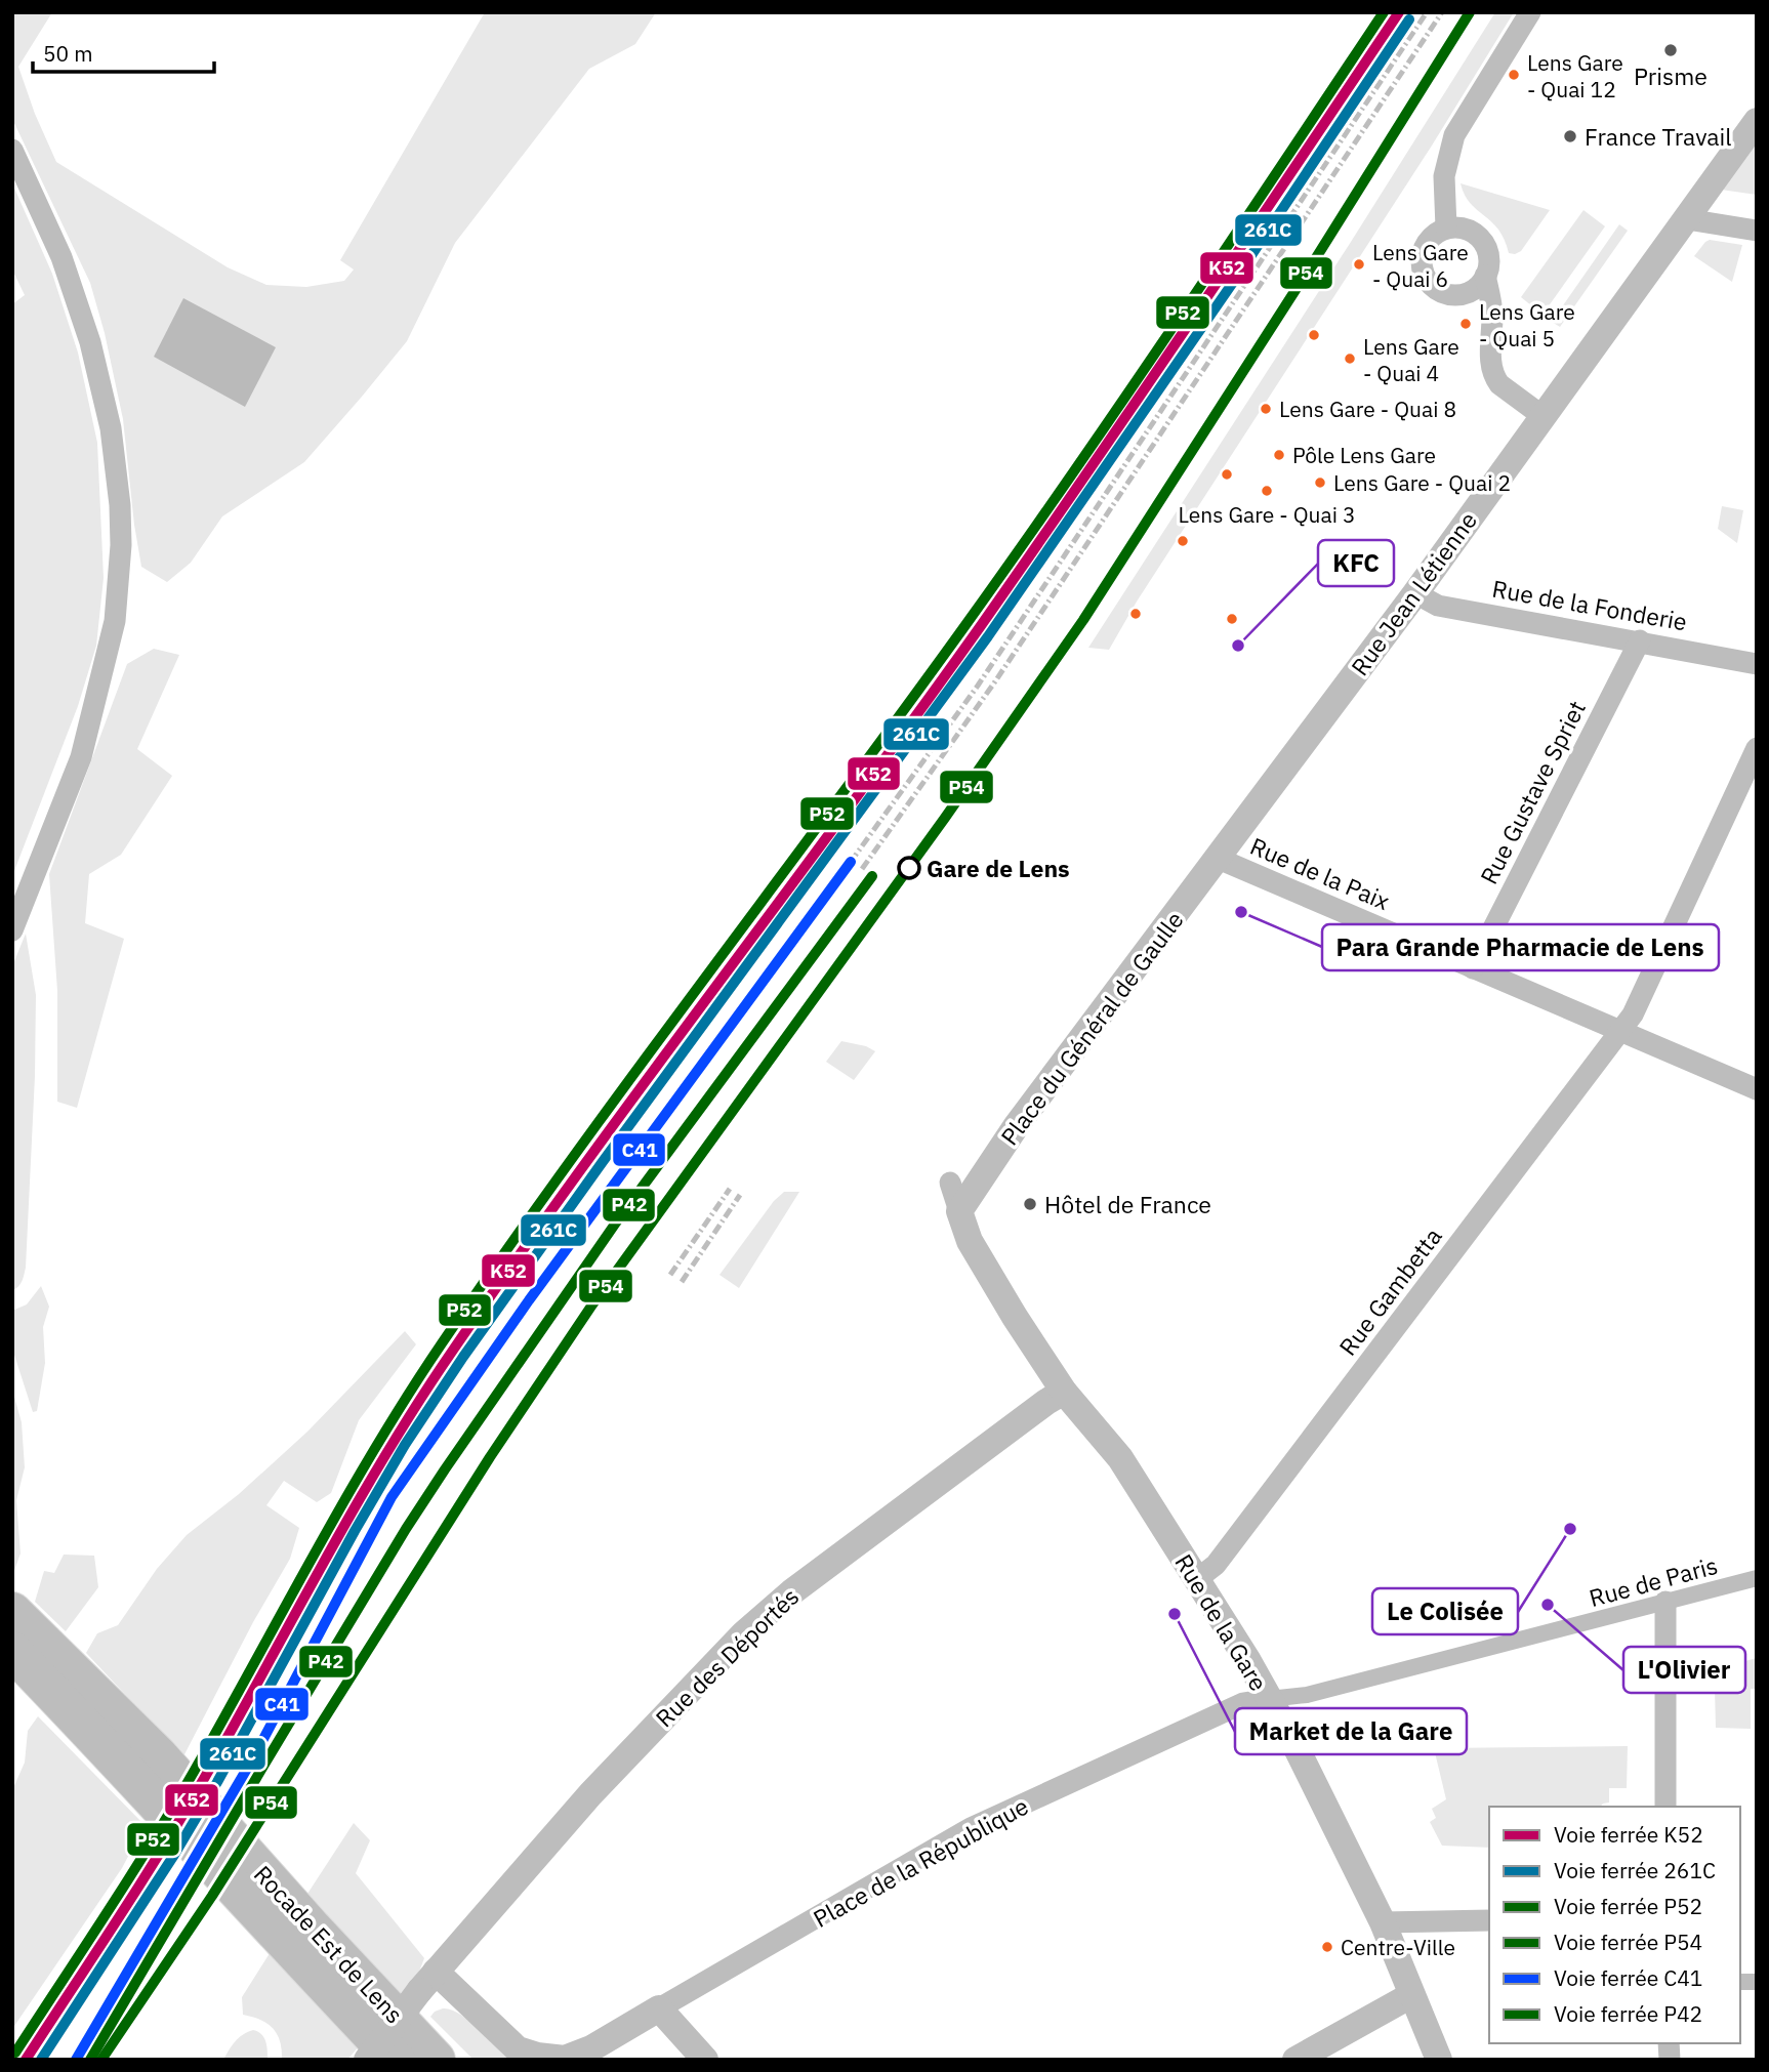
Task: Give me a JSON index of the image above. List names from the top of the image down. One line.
{"streets":{"highway":["Rocade Est de Lens"],"street":["Rue Jean Létienne","Rue de la Fonderie","Rue Gustave Spriet","Rue de la Paix","Place du Général de Gaulle","Rue Gambetta","Rue de Paris","Rue de la Gare","Rue des Déportés","Place de la République"]},"crossings":[["Rue Jean Létienne","Rue de la Fonderie"],["Rue Jean Létienne","Place du Général de Gaulle"],["Rue de la Fonderie","Rue Gustave Spriet"],["Rue Gustave Spriet","Rue de la Paix"],["Rue de la Paix","Place du Général de Gaulle"],["Rue de la Paix","Rue Gambetta"],["Place du Général de Gaulle","Rue de la Gare"],["Rue Gambetta","Rue de la Gare"],["Rue de Paris","Rue de la Gare"],["Rue de Paris","Place de la République"],["Rue de la Gare","Rue des Déportés"],["Rue de la Gare","Place de la République"],["Rue des Déportés","Place de la République"]],"places":["Prisme","Lens Gare - Quai 12","France Travail","Lens Gare - Quai 6","Lens Gare - Quai 5","Lens Gare - Quai 4","Lens Gare - Quai 8","Pôle Lens Gare","Lens Gare - Quai 2","Lens Gare - Quai 3","KFC","Gare de Lens","Para Grande Pharmacie de Lens","Hôtel de France","Le Colisée","L'Olivier","Market de la Gare","Centre-Ville"],"lines":["rail line K52","rail line P52","rail line P54","rail line 261C","rail line C41","rail line P42"],"legend":["Voie ferrée K52","Voie ferrée 261C","Voie ferrée P52","Voie ferrée P54","Voie ferrée C41","Voie ferrée P42"],"scale_bar":"50 m"}
